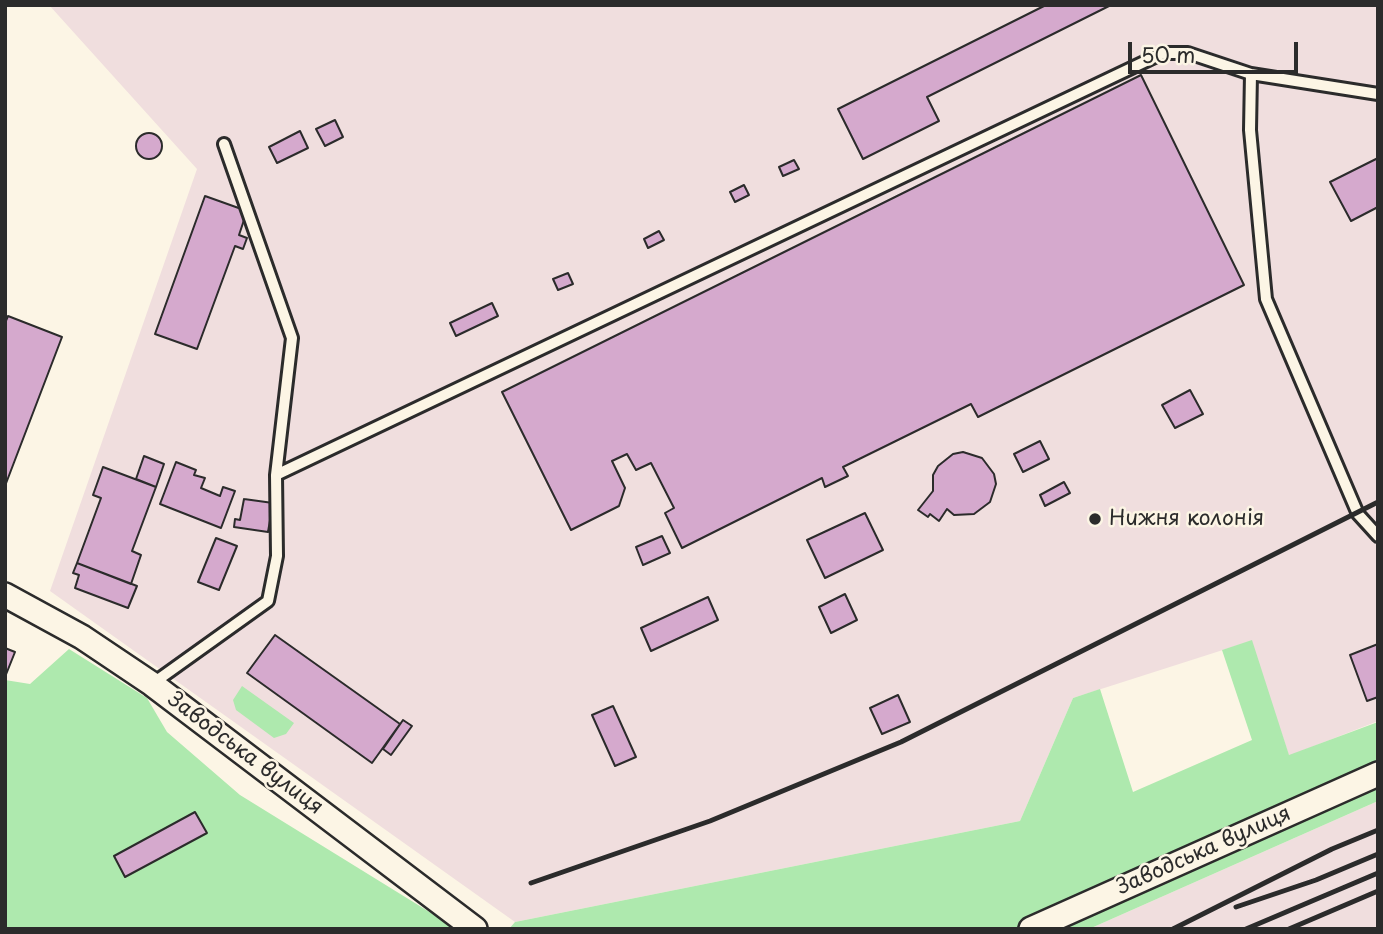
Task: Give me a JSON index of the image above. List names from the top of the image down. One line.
{"streets":{"street":["Заводська вулиця"]},"places":["Нижня колонія"],"scale_bar":"50 m"}
